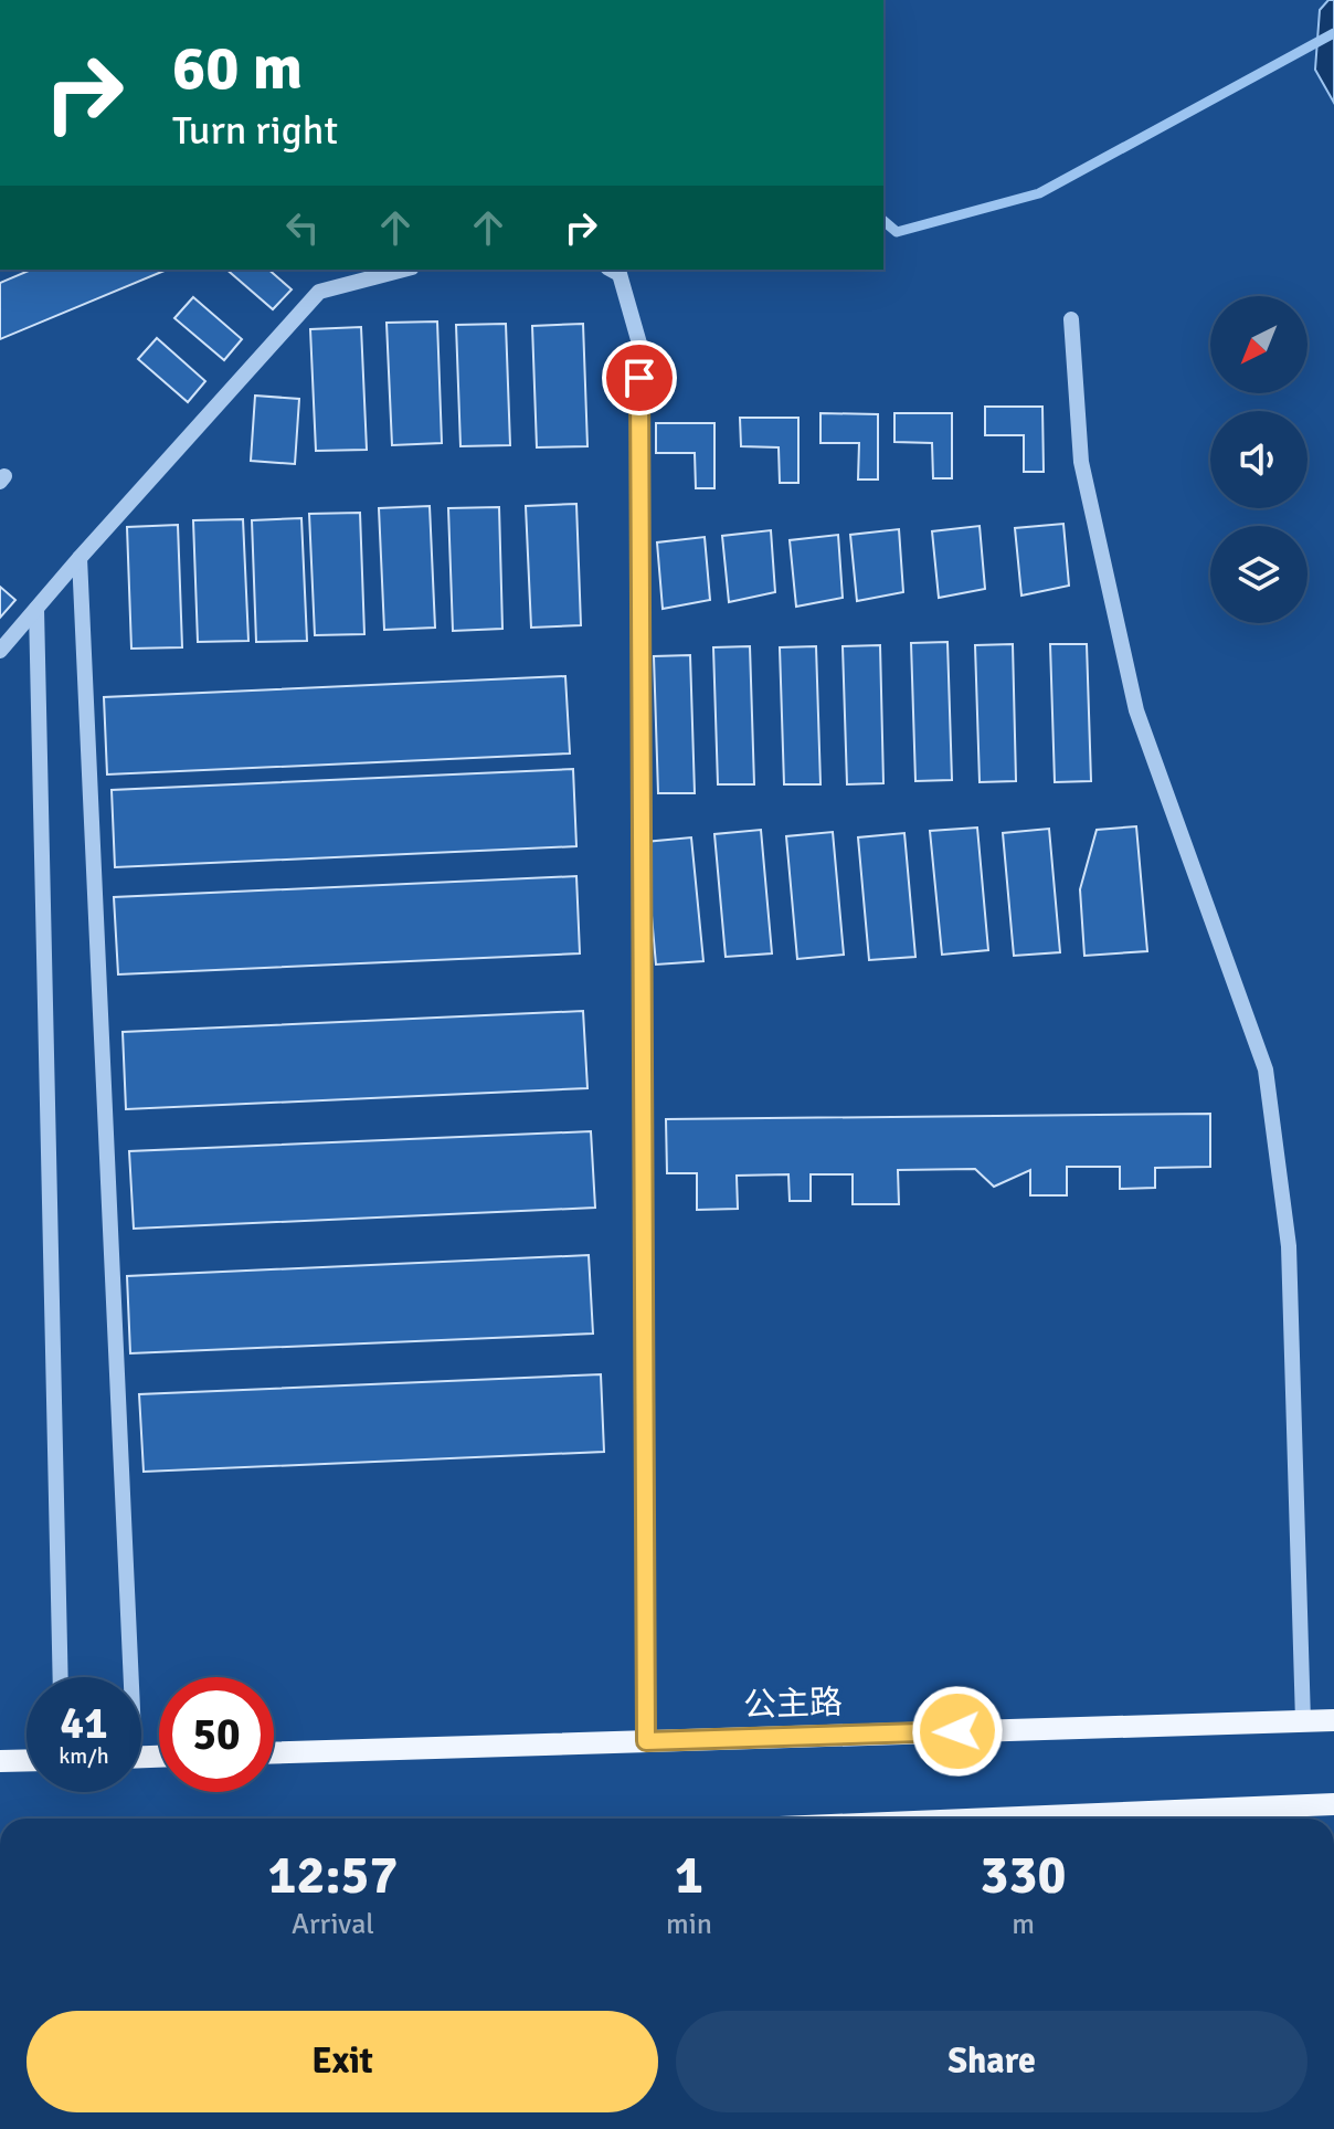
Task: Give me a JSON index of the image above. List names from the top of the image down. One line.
{"streets":{"main road":["公主路"]},"north":"bottom left","page":{"turn":["60 m","Turn right"],"speed":"41 km/h","limit":"50","eta":["12:57","Arrival","1","min","330","m"],"buttons":["Exit","Share"]}}
